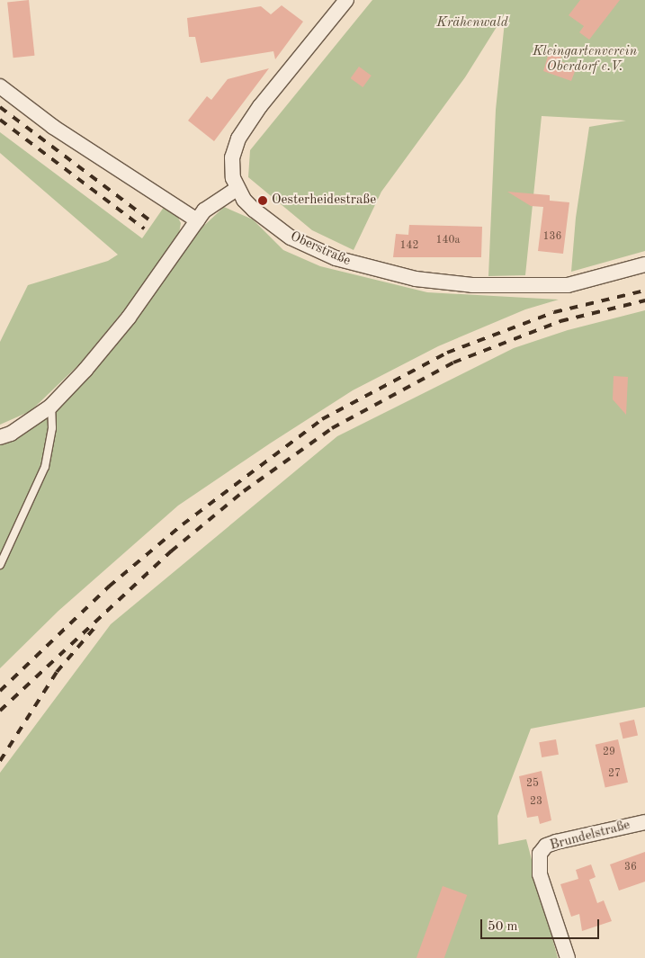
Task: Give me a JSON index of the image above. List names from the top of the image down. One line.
{"streets":{"street":["Oberstraße","Brundelstraße"]},"parks":["Krähenwald","Kleingartenverein Oberdorf e.V."],"places":["Oesterheidestraße"],"house_numbers":["136","140a","142","29","27","25","23","36"],"scale_bar":"50 m"}
